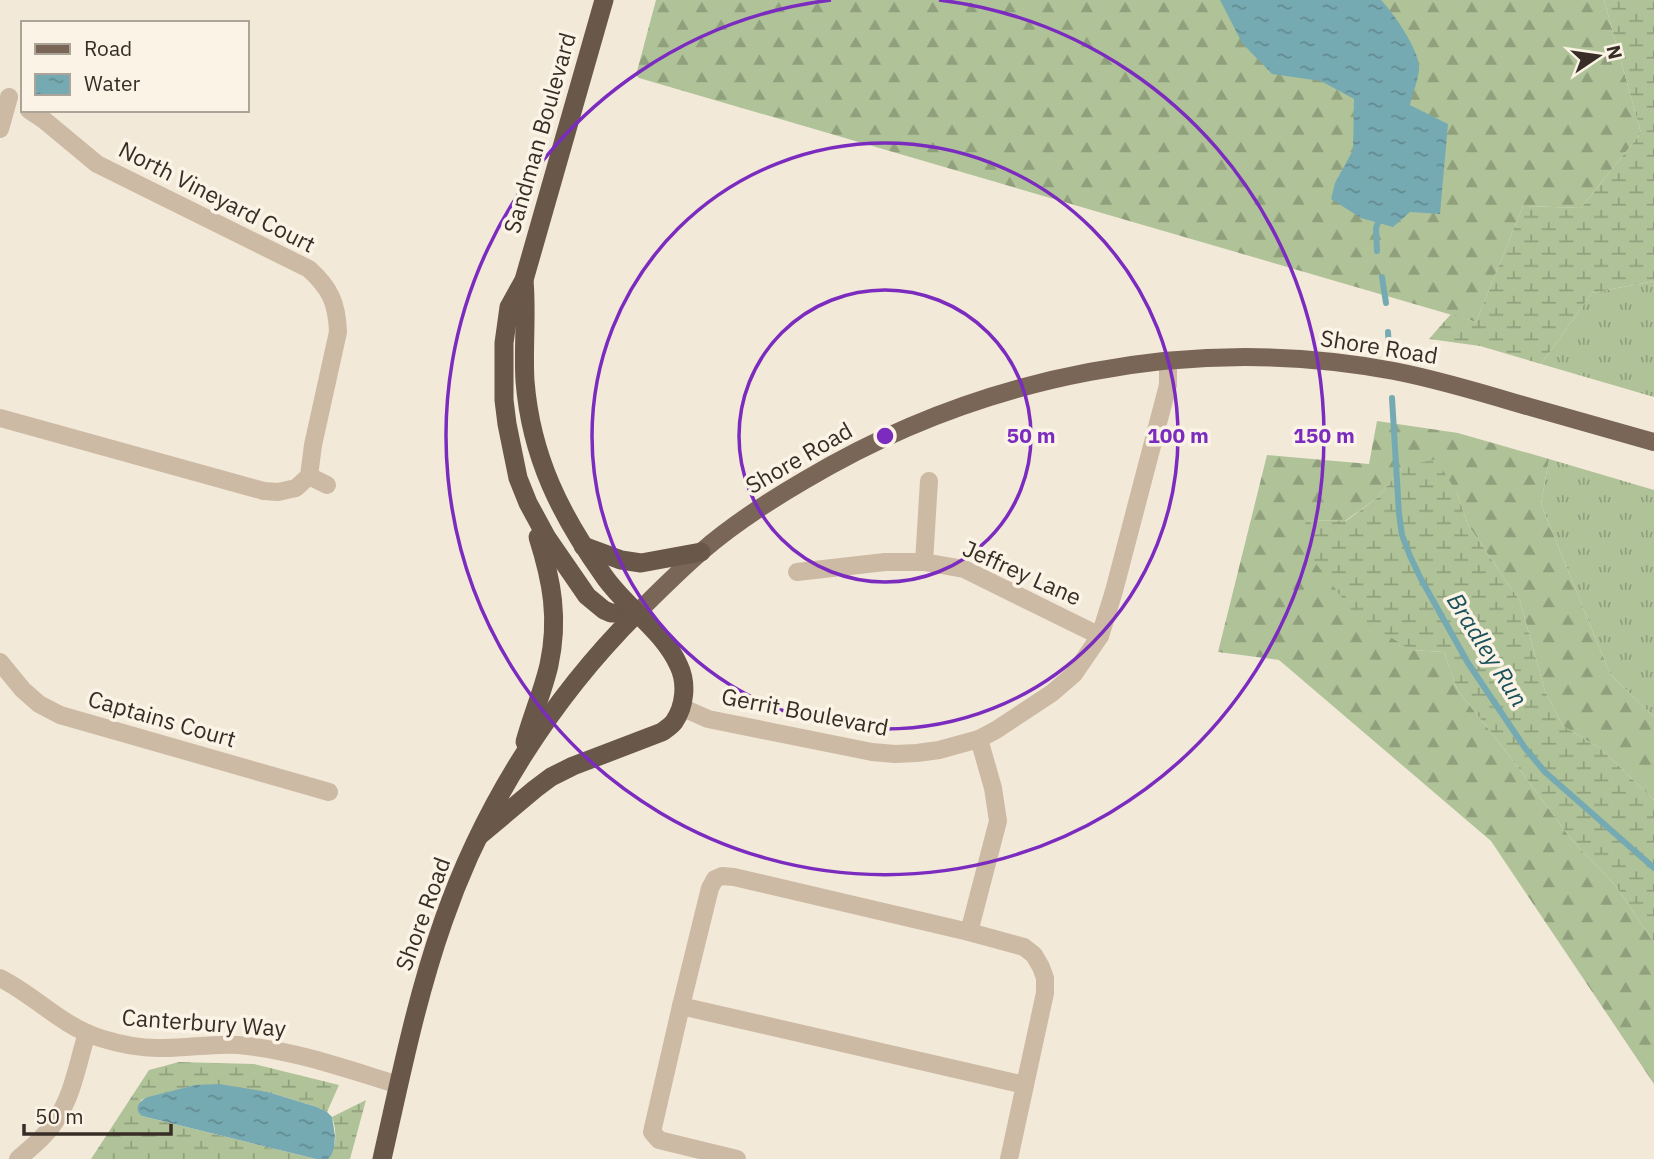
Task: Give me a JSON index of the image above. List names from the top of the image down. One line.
{"streets":{"highway":["Sandman Boulevard","Shore Road"],"street":["North Vineyard Court","Jeffrey Lane","Gerrit Boulevard","Captains Court","Canterbury Way"]},"crossings":[["Sandman Boulevard","Shore Road"],["Shore Road","Gerrit Boulevard"],["Shore Road","Canterbury Way"],["Jeffrey Lane","Gerrit Boulevard"]],"water":["Bradley Run"],"legend":["Road","Water"],"scale_bar":"50 m","north":"right","rings":["50 m","100 m","150 m"]}
